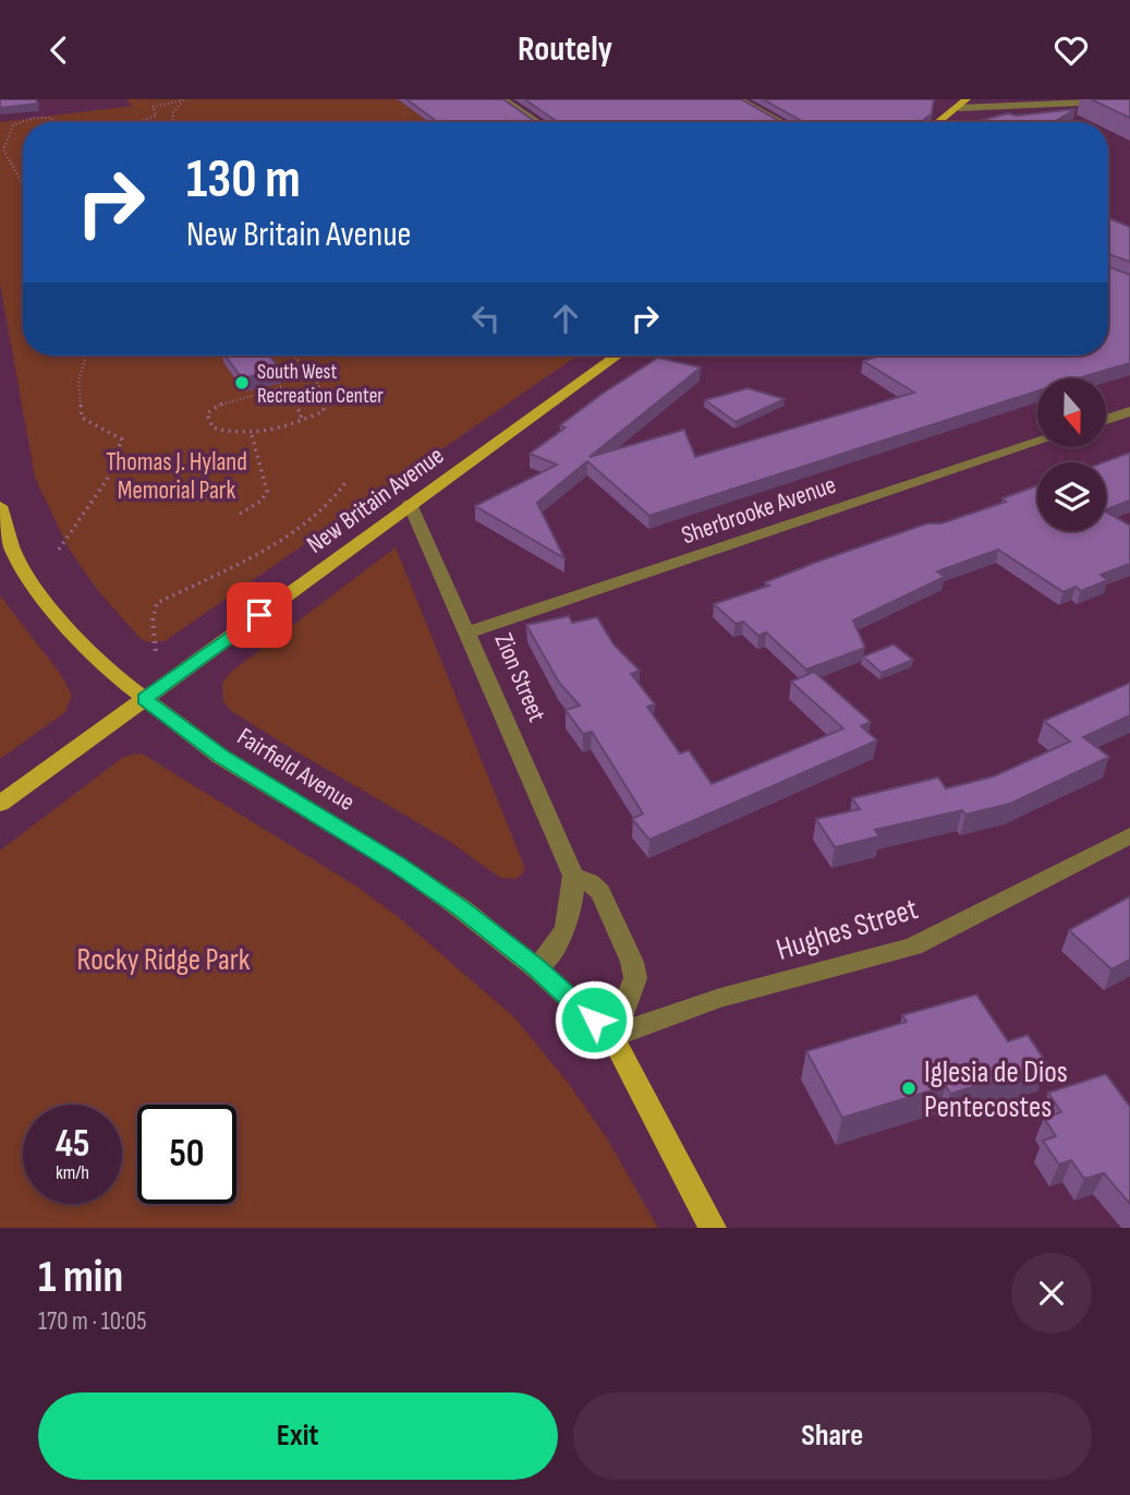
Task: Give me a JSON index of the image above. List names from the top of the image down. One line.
{"streets":{"main road":["New Britain Avenue","Fairfield Avenue"],"street":["Sherbrooke Avenue","Zion Street","Hughes Street"]},"crossings":[["New Britain Avenue","Zion Street"],["New Britain Avenue","Fairfield Avenue"],["Sherbrooke Avenue","Zion Street"],["Zion Street","Fairfield Avenue"],["Fairfield Avenue","Hughes Street"]],"parks":["Thomas J. Hyland Memorial Park","Rocky Ridge Park"],"places":["South West Recreation Center","Iglesia de Dios Pentecostes"],"north":"bottom","page":{"header":"Routely","turn":["130 m","New Britain Avenue"],"speed":"45 km/h","limit":"50","heading":["1 min","170 m · 10:05"],"buttons":["Exit","Share"]}}
